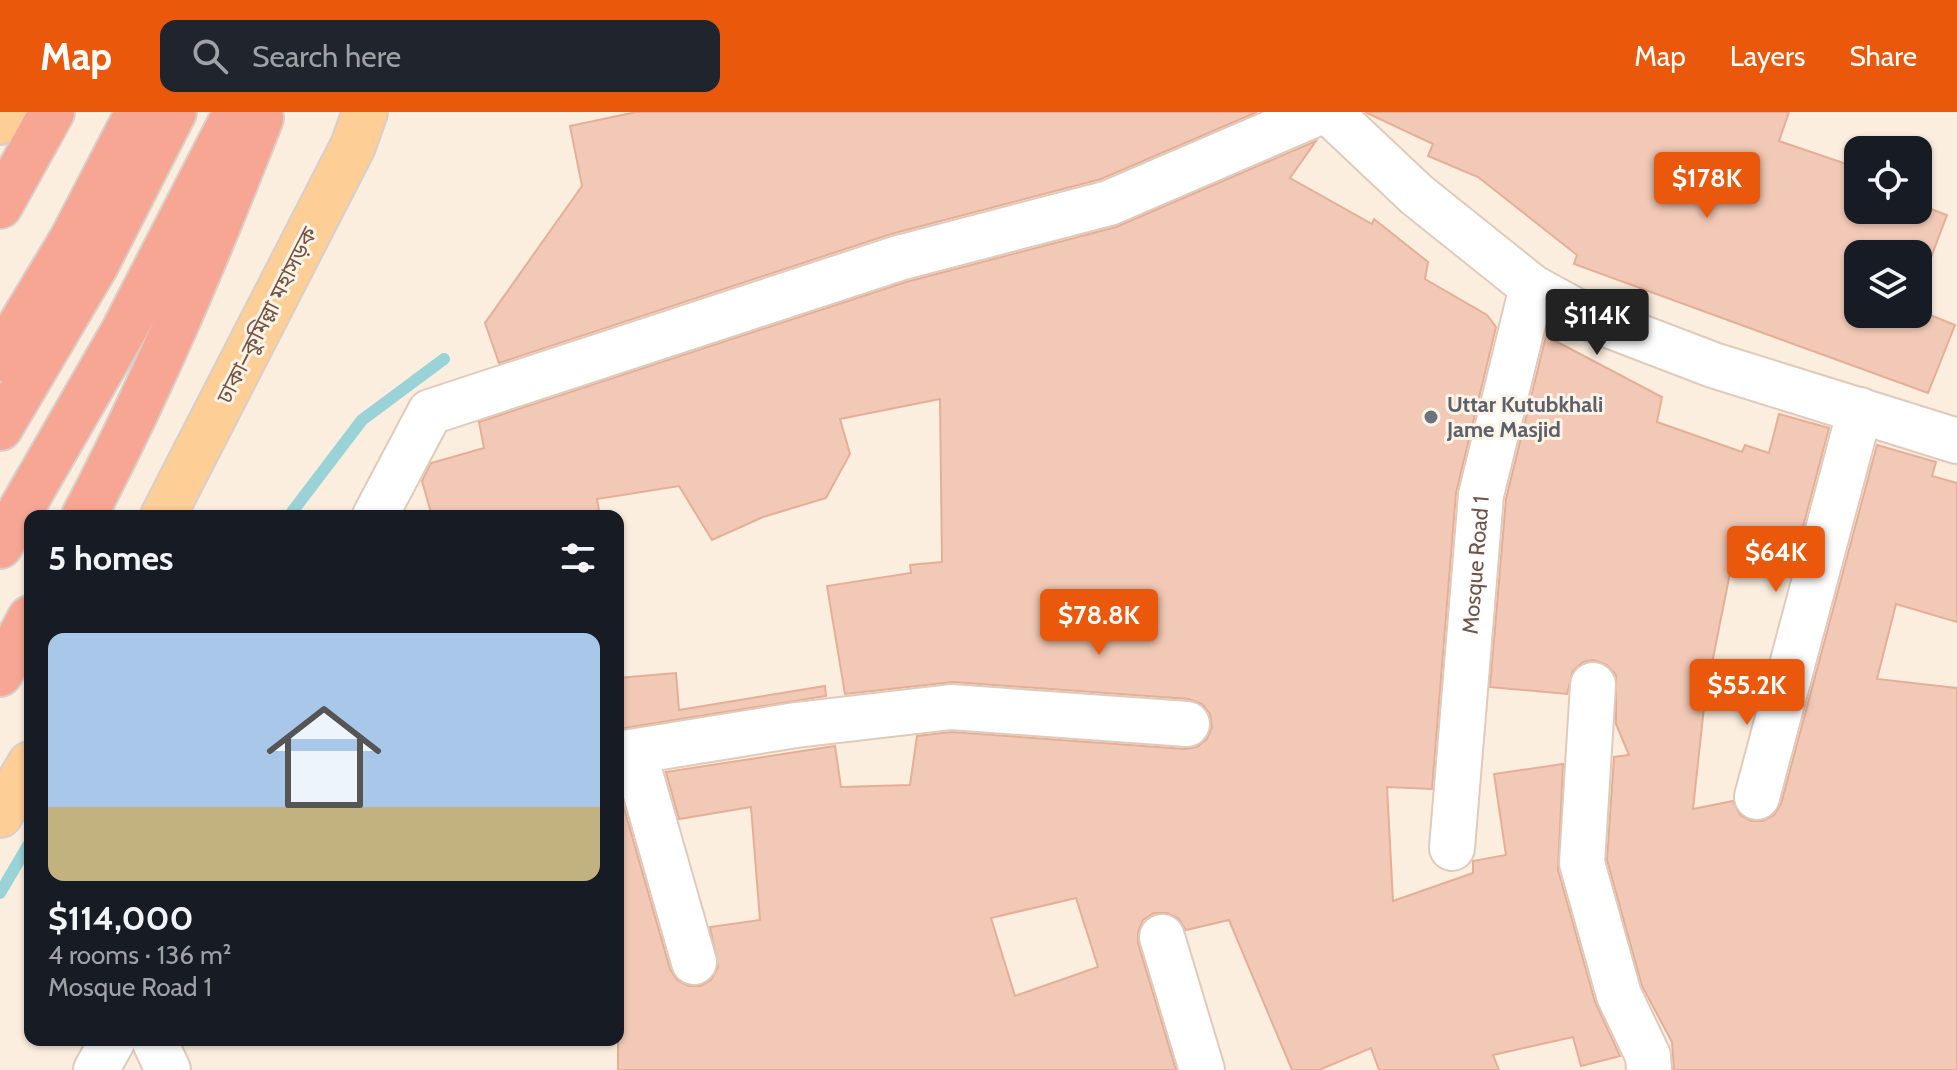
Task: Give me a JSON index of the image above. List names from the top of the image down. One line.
{"streets":{"main road":["ঢাকা–কুমিল্লা মহাসড়ক"],"street":["Mosque Road 1"]},"places":["Uttar Kutubkhali Jame Masjid"],"page":{"header":"Map","search":"Search here","nav":["Map","Layers","Share"],"price":["$178K","$114K","$64K","$78.8K","$55.2K"],"heading":"5 homes","list":[{"name":"$114,000","note":"4 rooms · 136 m² · Mosque Road 1"}]}}
